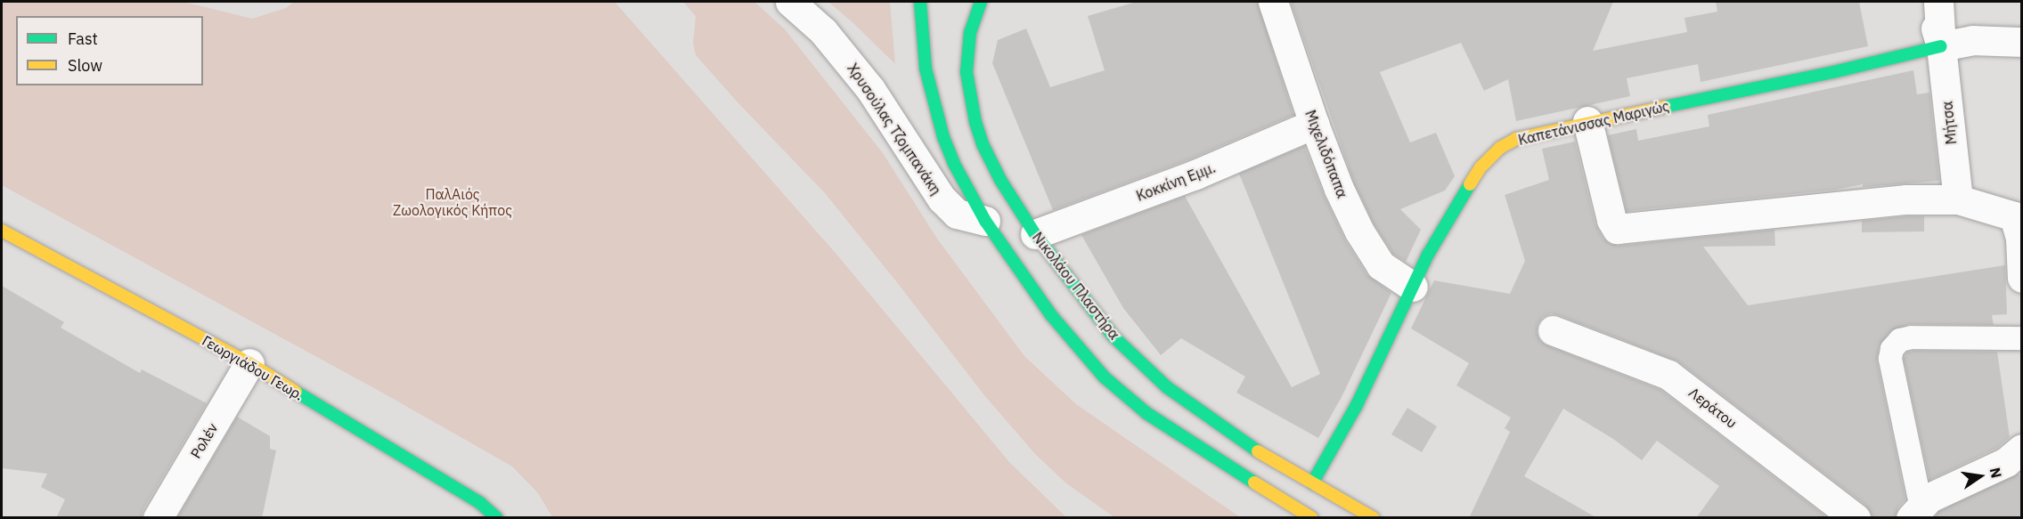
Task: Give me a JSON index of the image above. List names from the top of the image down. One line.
{"streets":{"street":["Καπετάνισσας Μαριγώς","Μήτσα","Χρυσούλας Τζομπανάκη","Μιχελιδόπαπα","Κοκκίνη Εμμ.","Νικολάου Πλαστήρα","Γεωργιάδου Γεωρ.","Λεράτου","Ρολέν"]},"crossings":[["Καπετάνισσας Μαριγώς","Μήτσα"],["Καπετάνισσας Μαριγώς","Μιχελιδόπαπα"],["Καπετάνισσας Μαριγώς","Νικολάου Πλαστήρα"],["Μιχελιδόπαπα","Κοκκίνη Εμμ."],["Κοκκίνη Εμμ.","Νικολάου Πλαστήρα"],["Γεωργιάδου Γεωρ.","Ρολέν"]],"parks":["ΠαλΑιός Ζωολογικός Κήπος"],"legend":["Fast","Slow"],"north":"right"}
